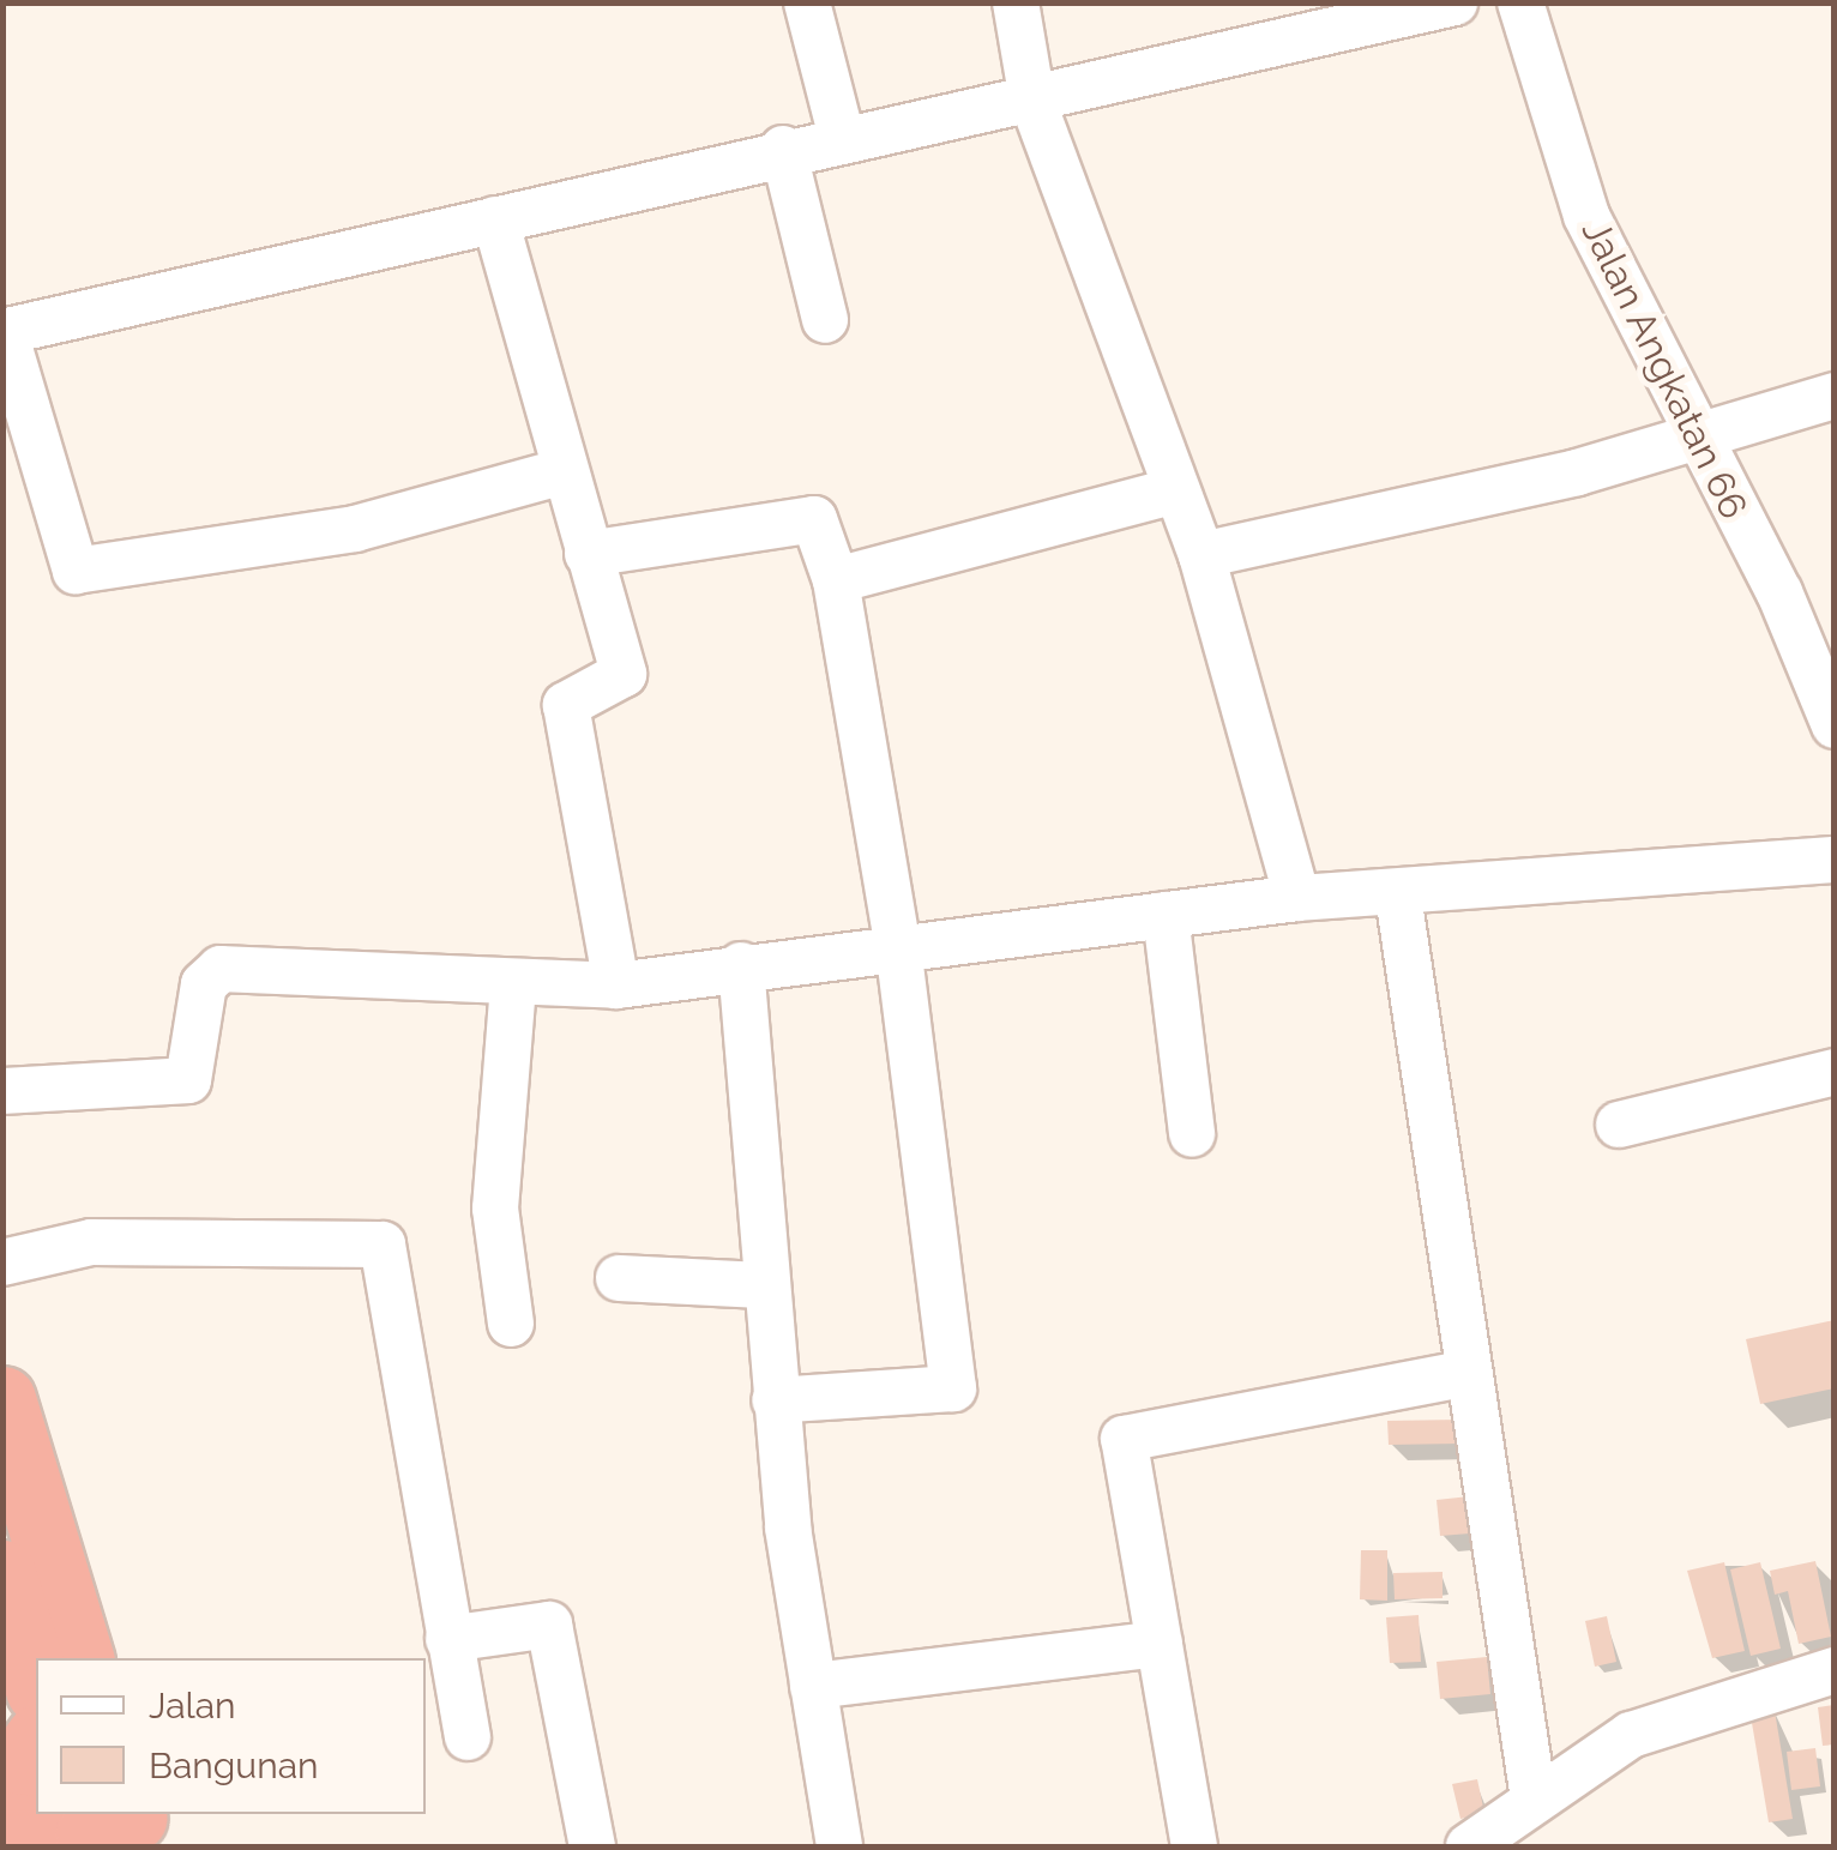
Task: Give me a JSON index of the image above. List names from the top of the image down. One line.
{"streets":{"street":["Jalan Angkatan 66"]},"legend":["Jalan","Bangunan"]}
